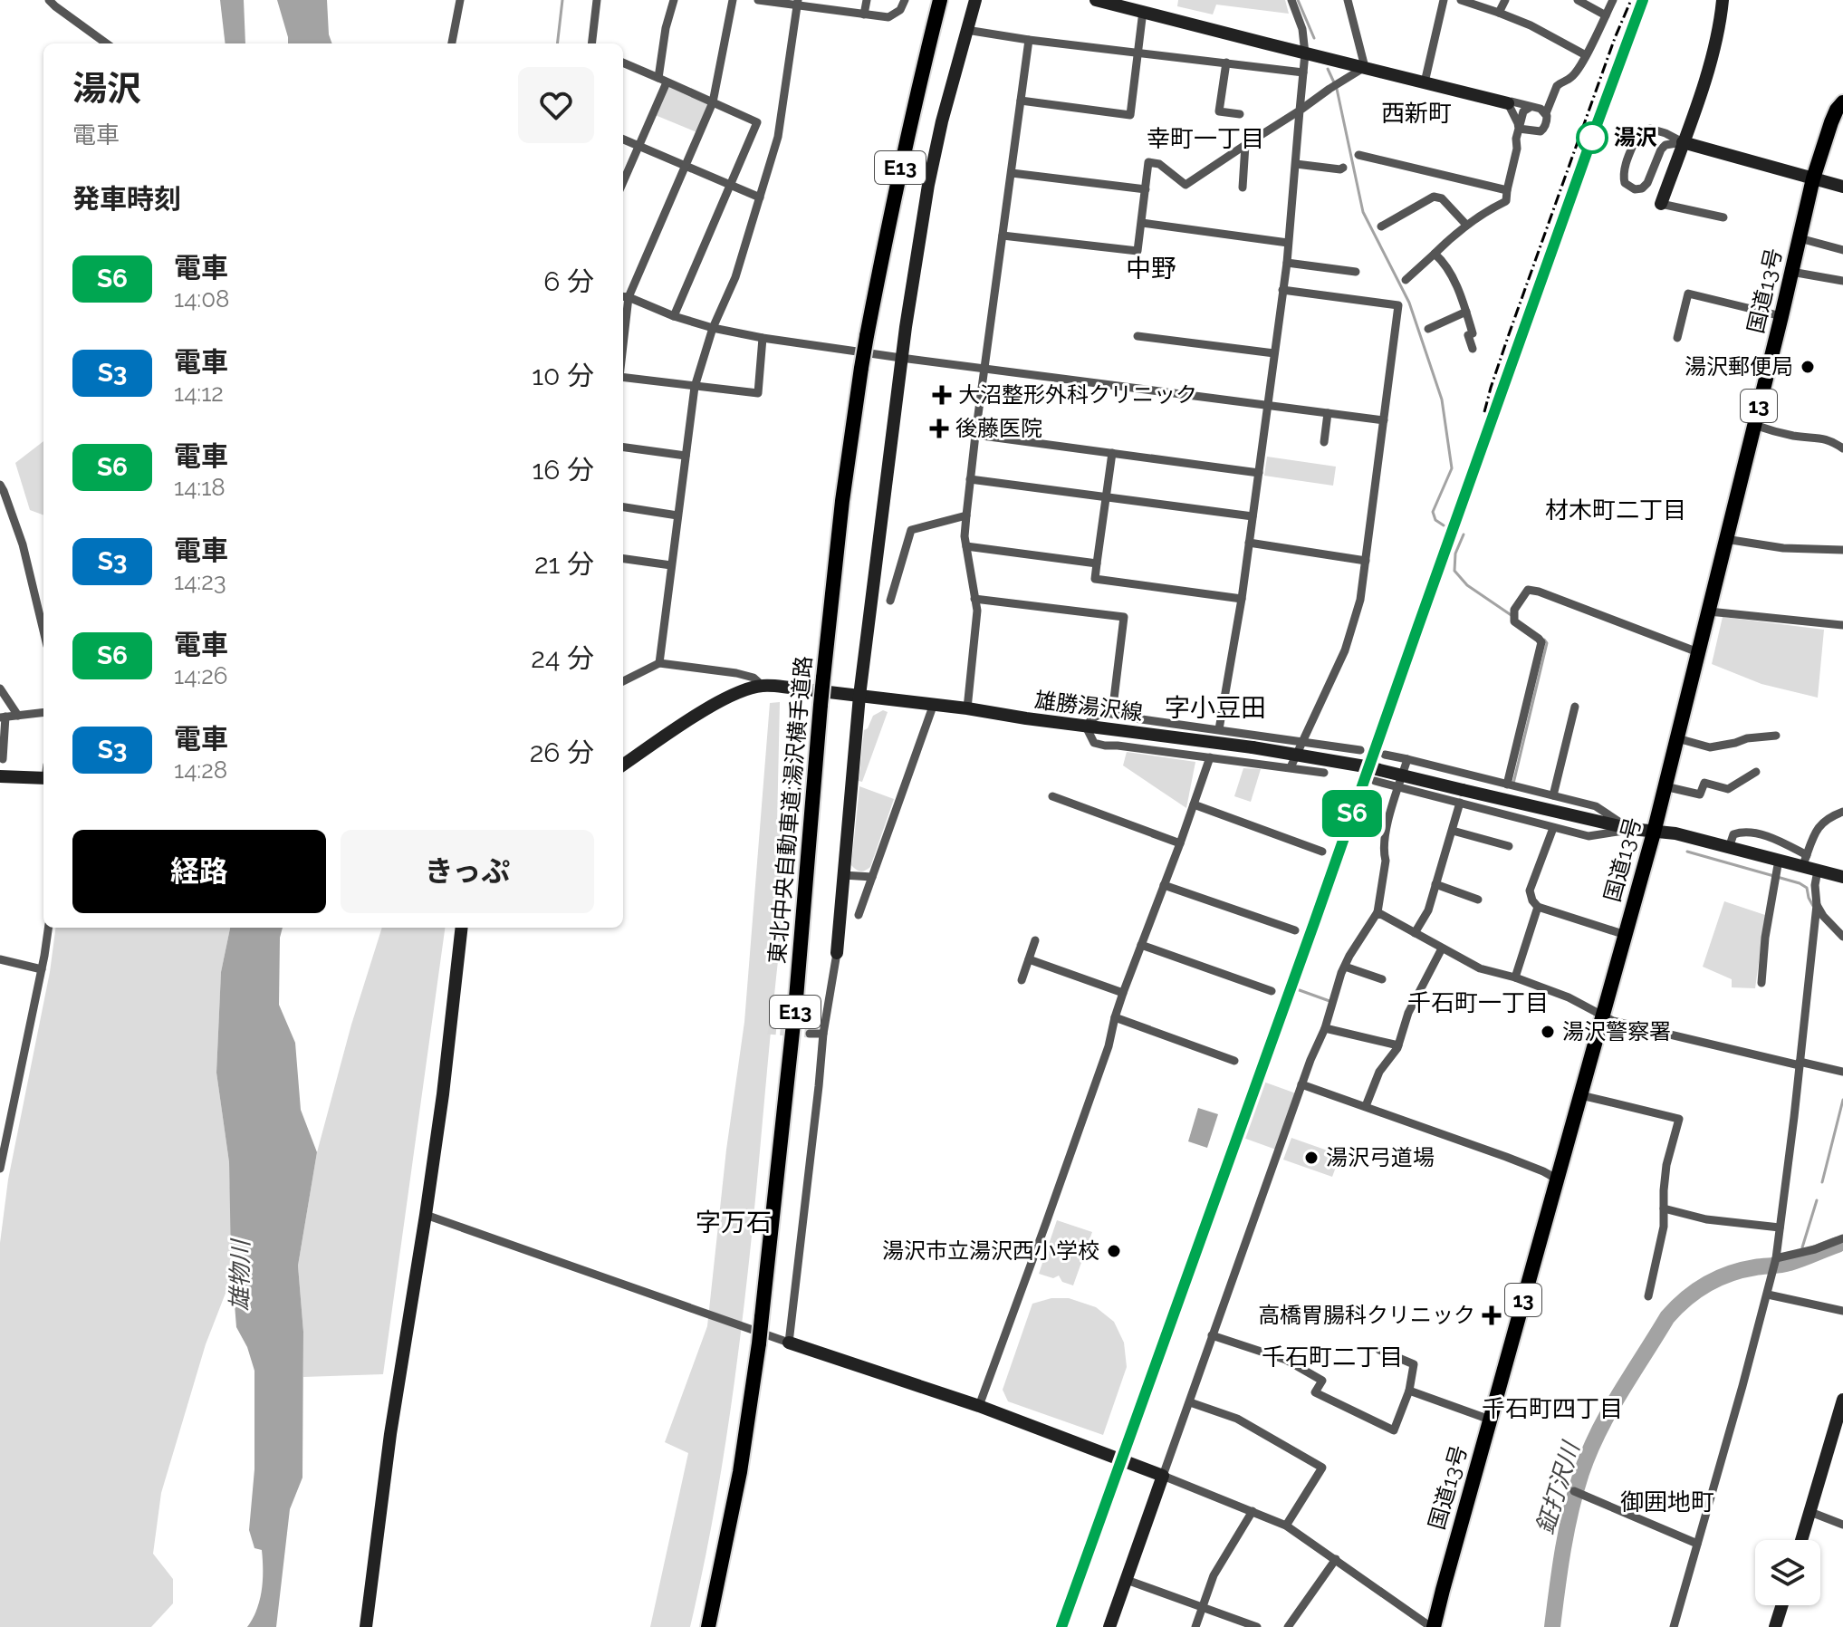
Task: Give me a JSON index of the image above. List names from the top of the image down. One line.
{"streets":{"highway":["E13","国道13号","13","東北中央自動車道;湯沢横手道路"],"street":["雄勝湯沢線"]},"crossings":[["国道13号","雄勝湯沢線"]],"districts":["西新町","幸町一丁目","中野","材木町二丁目","字小豆田","千石町一丁目","字万石","千石町二丁目","千石町四丁目","御囲地町"],"water":["雄物川","鉦打沢川"],"places":{"other":["湯沢","湯沢郵便局","湯沢警察署","湯沢弓道場","湯沢市立湯沢西小学校"],"health":["大沼整形外科クリニック","後藤医院","高橋胃腸科クリニック"]},"page":{"on_map":"S6","heading":[["湯沢","電車"],"発車時刻"],"list":[{"mark":"S6","name":"電車","note":"14:08","value":"6 分"},{"mark":"S3","name":"電車","note":"14:12","value":"10 分"},{"mark":"S6","name":"電車","note":"14:18","value":"16 分"},{"mark":"S3","name":"電車","note":"14:23","value":"21 分"},{"mark":"S6","name":"電車","note":"14:26","value":"24 分"},{"mark":"S3","name":"電車","note":"14:28","value":"26 分"}],"buttons":["経路","きっぷ"]}}
